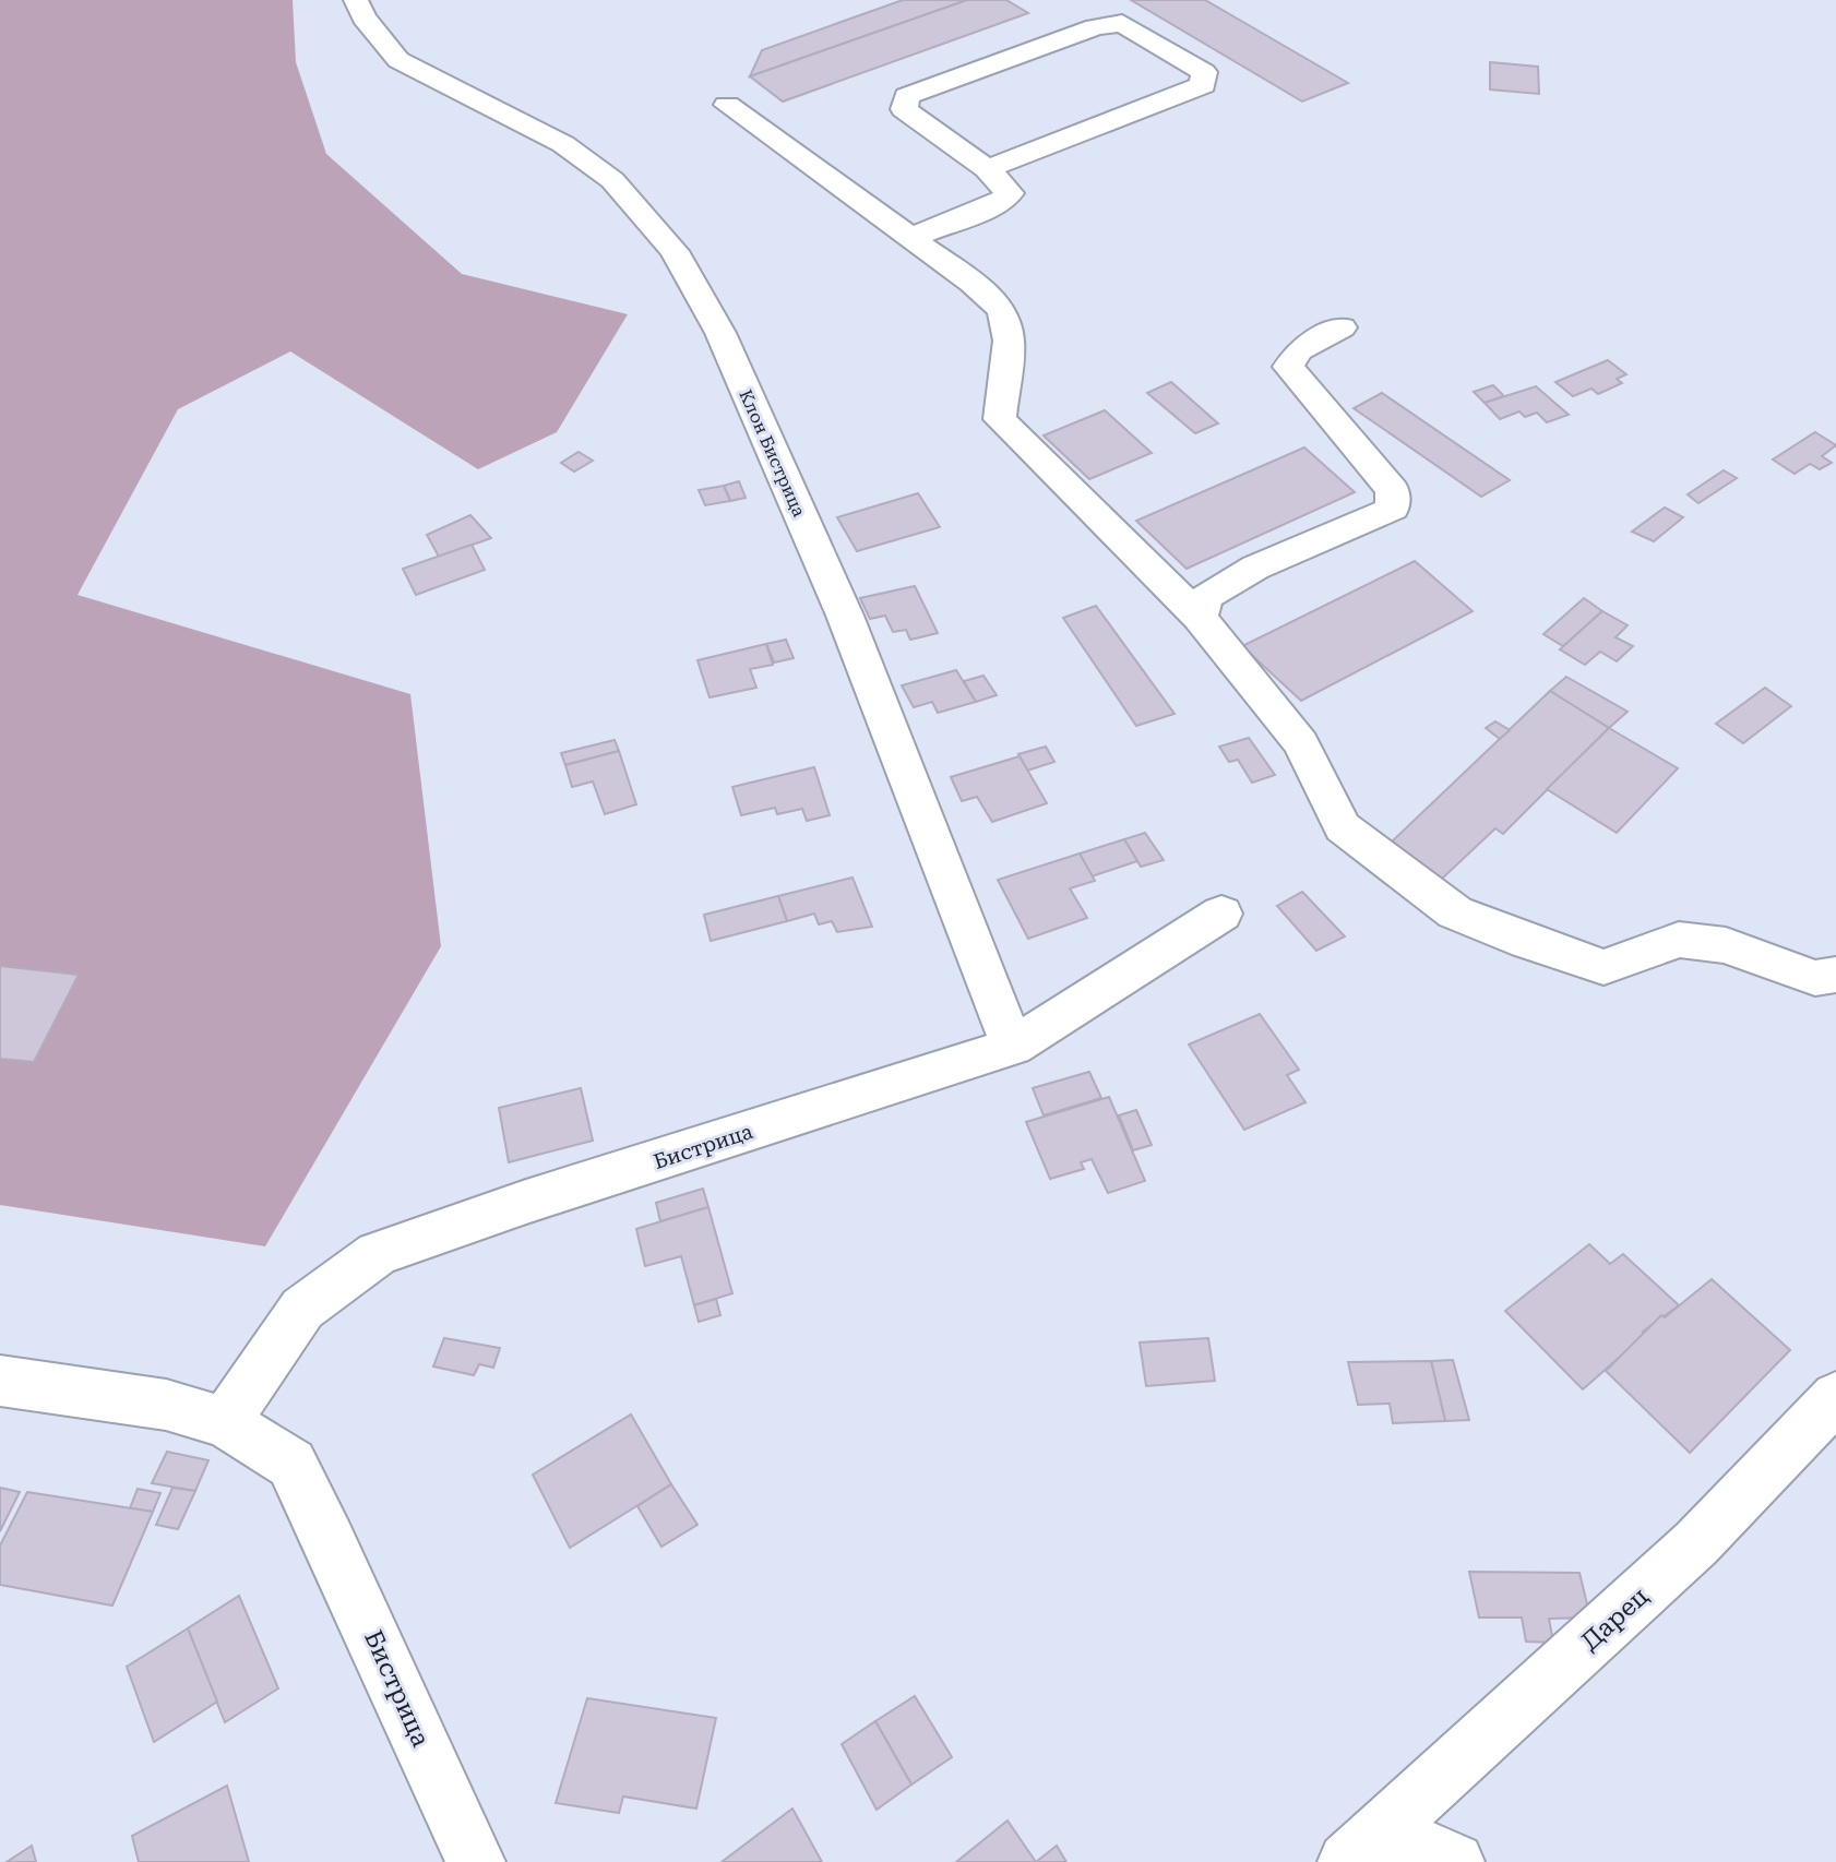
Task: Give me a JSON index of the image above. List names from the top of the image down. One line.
{"streets":{"street":["Клон Бистрица","Бистрица","Дарец"]},"crossings":[["Клон Бистрица","Бистрица"]]}
